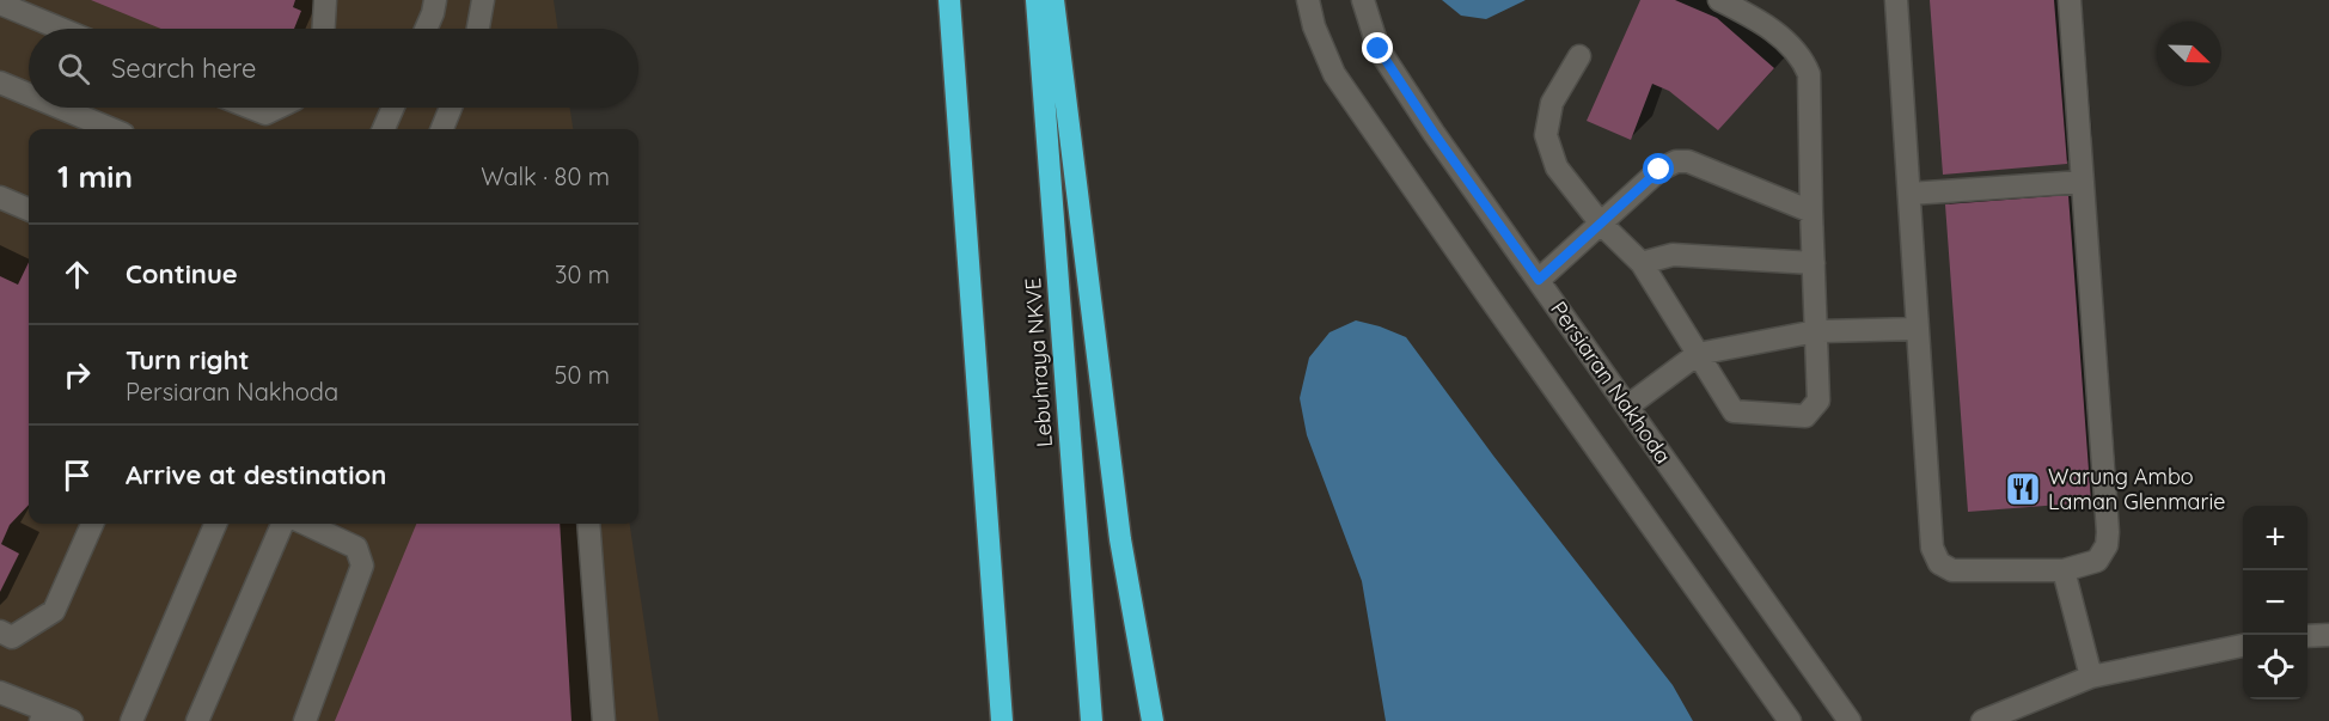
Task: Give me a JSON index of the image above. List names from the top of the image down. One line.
{"streets":{"highway":["Lebuhraya NKVE"],"street":["Persiaran Nakhoda"]},"places":{"restaurant":["Warung Ambo Laman Glenmarie"]},"north":"bottom right","page":{"search":"Search here","heading":["1 min","Walk · 80 m"],"list":[["Continue","30 m"],["Turn right","Persiaran Nakhoda","50 m"],"Arrive at destination"],"map_buttons":["+","−"]}}
